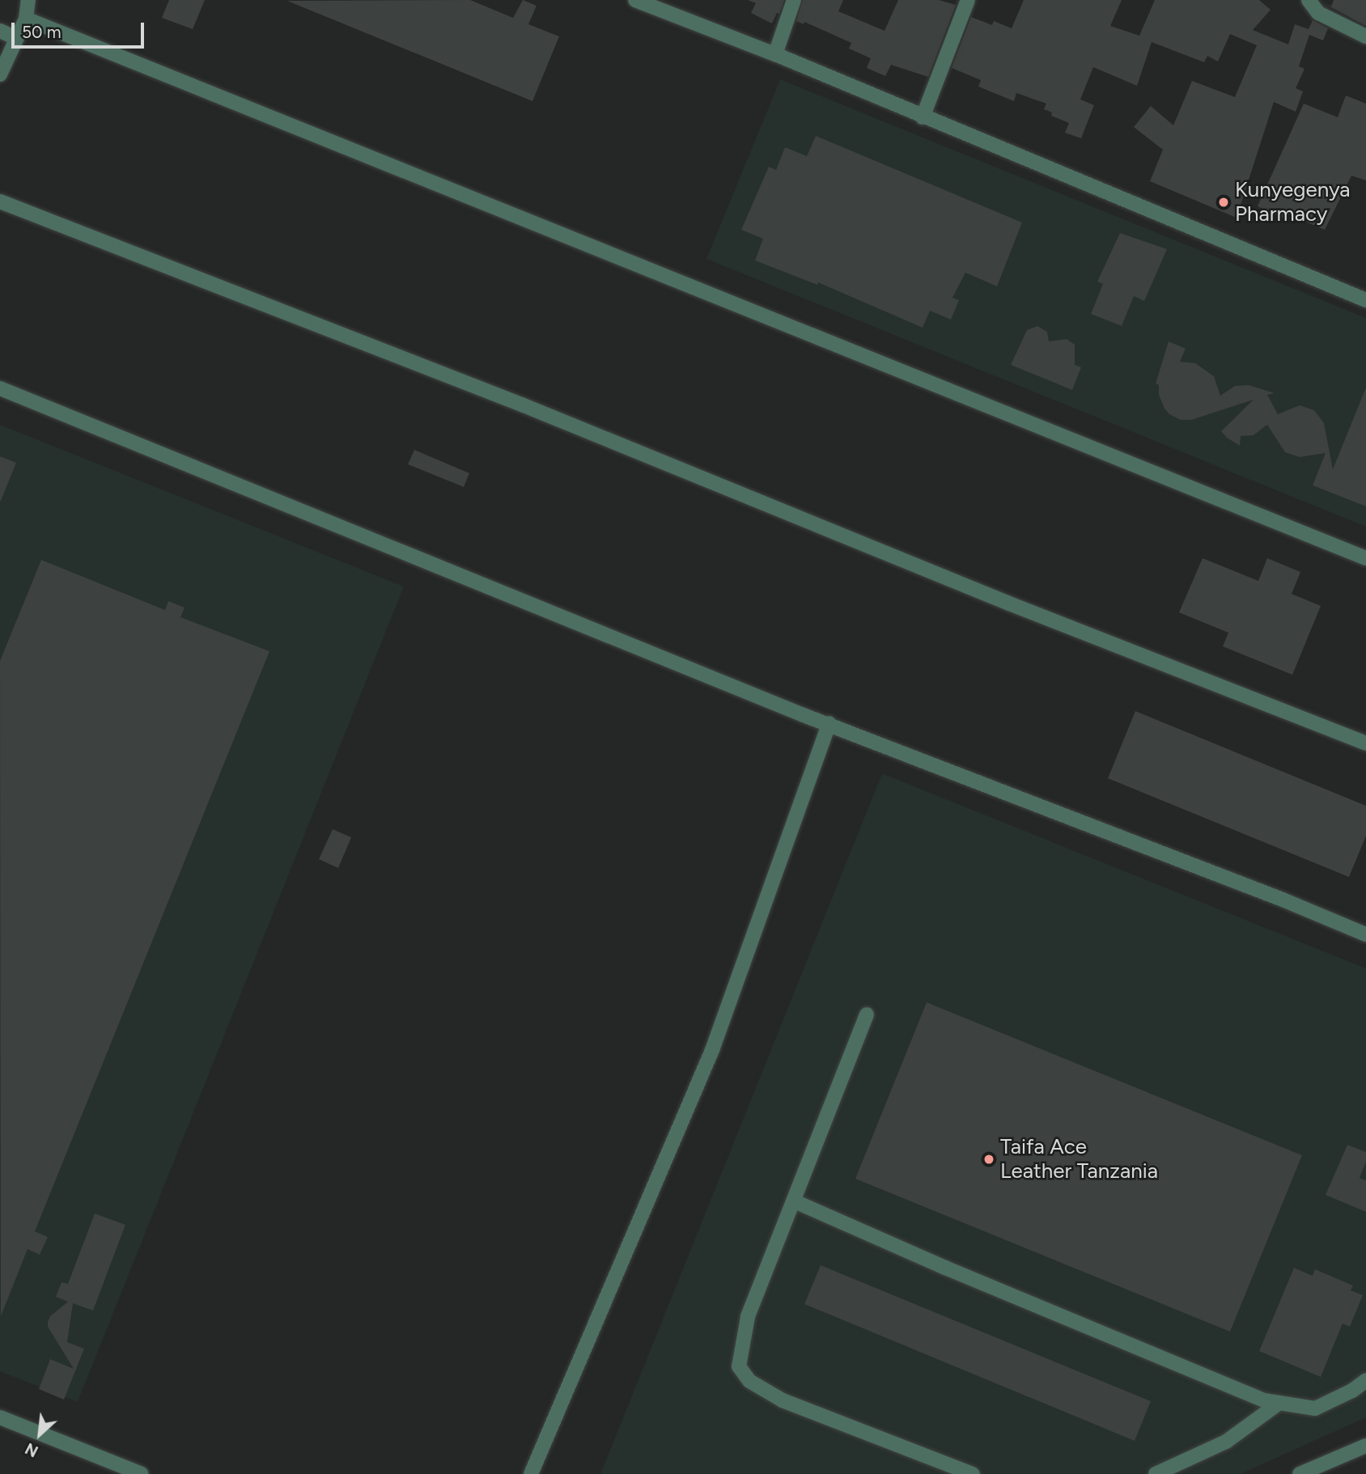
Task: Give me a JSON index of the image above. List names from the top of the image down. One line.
{"places":["Kunyegenya Pharmacy","Taifa Ace Leather Tanzania"],"scale_bar":"50 m","north":"bottom left"}
